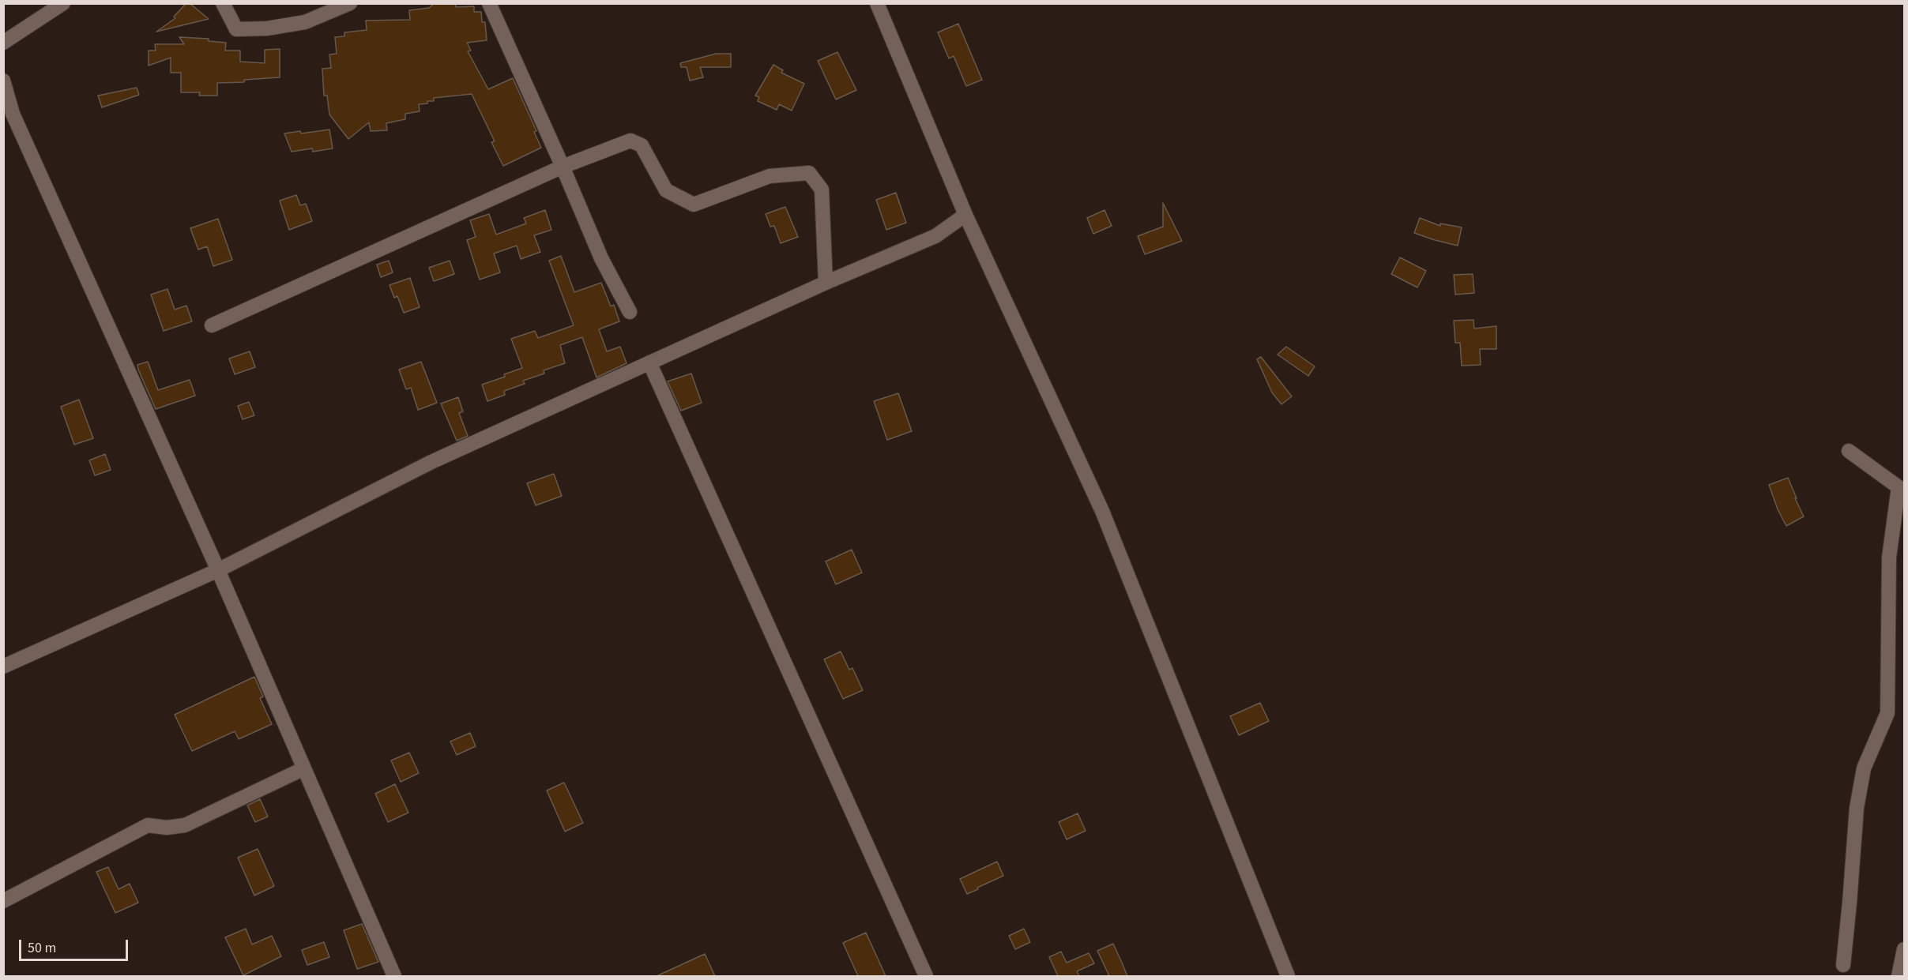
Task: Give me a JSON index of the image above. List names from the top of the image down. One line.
{"scale_bar":"50 m"}
